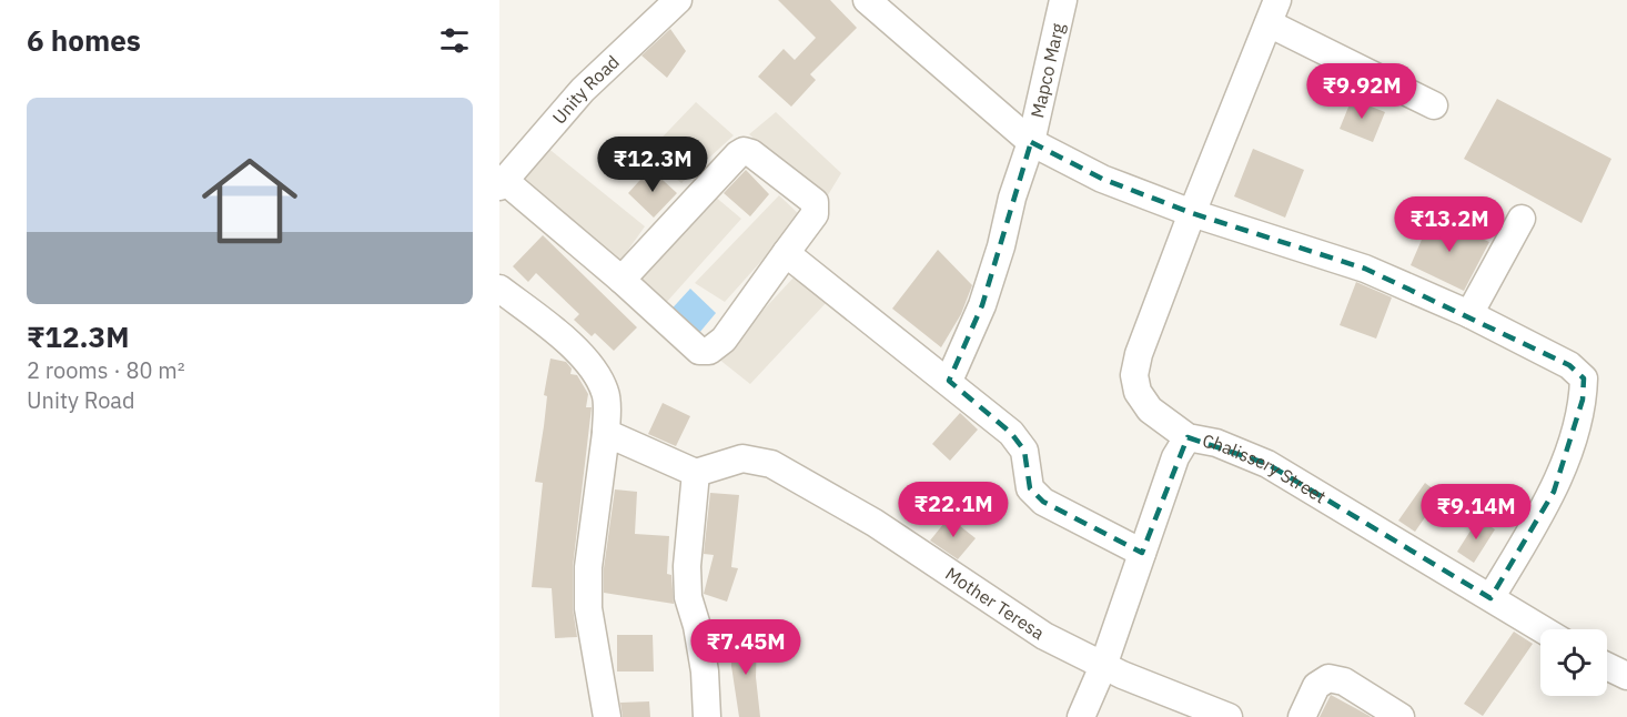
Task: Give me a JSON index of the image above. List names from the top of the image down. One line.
{"streets":{"street":["Mapco Marg","Unity Road","Chalissery Street","Mother Teresa"]},"crossings":[["Chalissery Street","Mother Teresa"]],"page":{"heading":"6 homes","price":["₹9.92M","₹12.3M","₹13.2M","₹22.1M","₹9.14M","₹7.45M"],"list":[{"name":"₹12.3M","note":"2 rooms · 80 m² · Unity Road"}]}}
